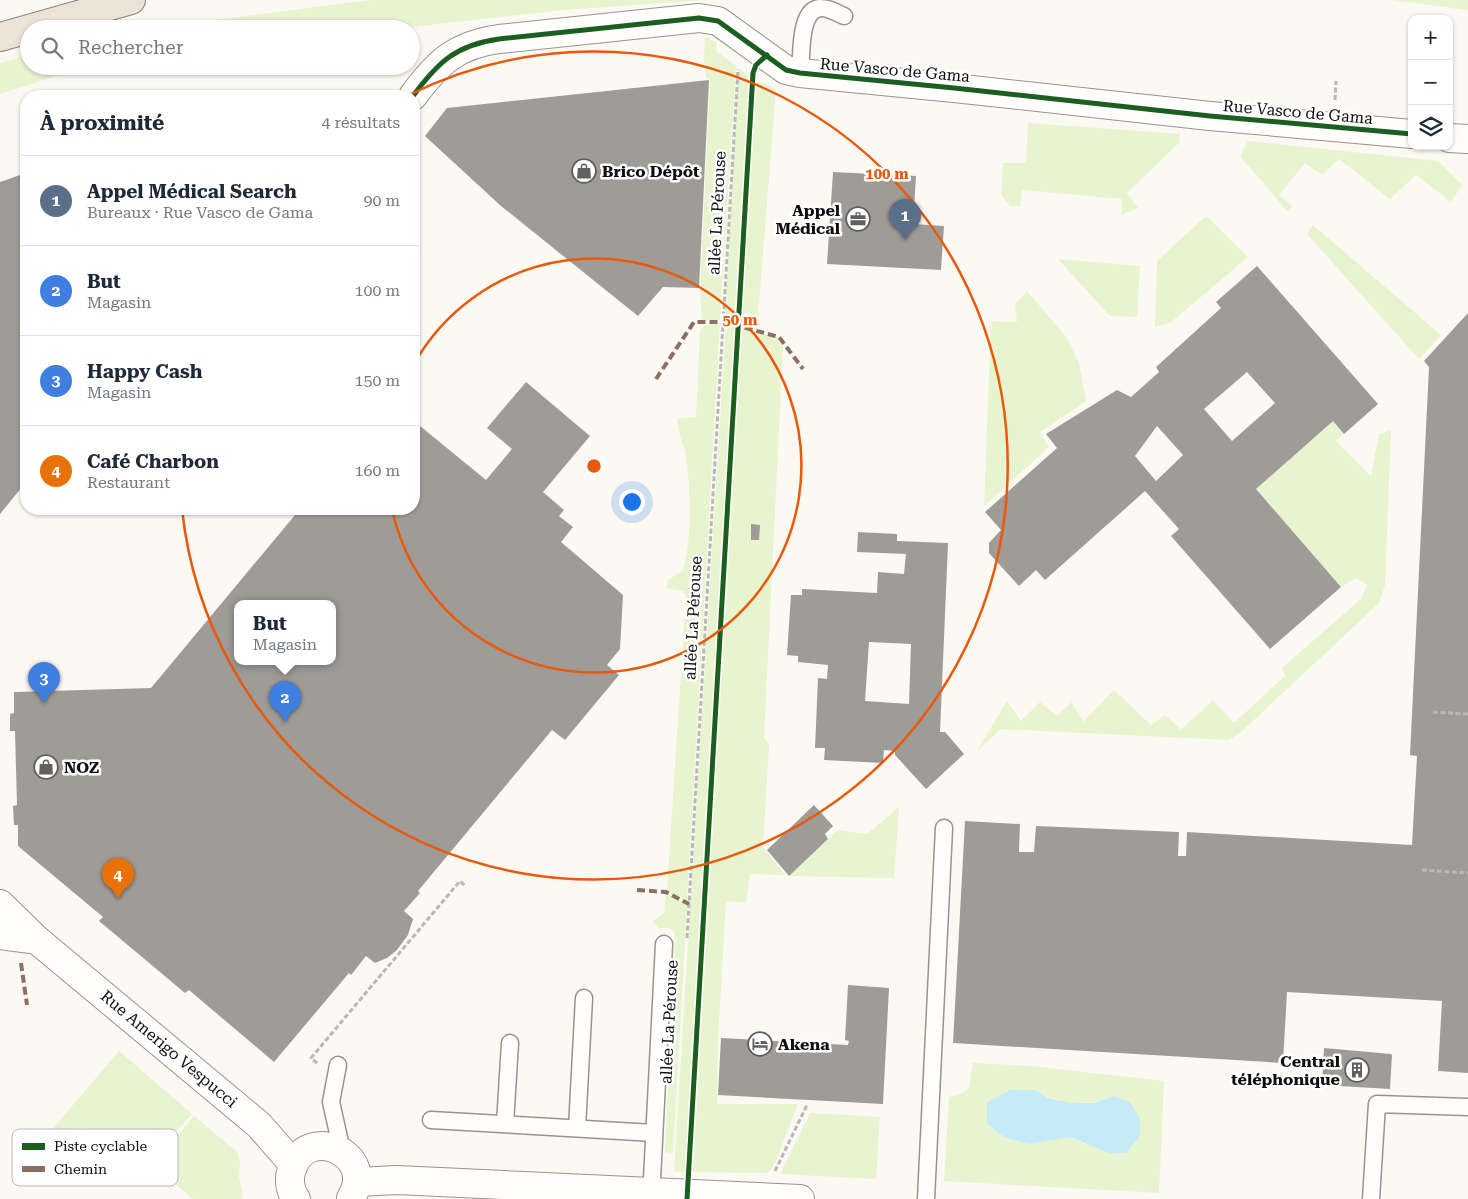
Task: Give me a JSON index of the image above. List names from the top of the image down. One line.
{"streets":{"street":["Rue Vasco de Gama","Rue Amerigo Vespucci"],"path":["allée La Pérouse"]},"places":{"shop":["Brico Dépôt","NOZ"],"office":["Appel Médical"],"hotel":["Akena"],"building":["Central téléphonique"]},"legend":["Piste cyclable","Chemin"],"page":{"map_buttons":["+","−"],"search":"Rechercher","heading":["À proximité","4 résultats"],"list":[{"mark":"1","name":"Appel Médical Search","note":"Bureaux · Rue Vasco de Gama","value":"90 m"},{"mark":"2","name":"But","note":"Magasin","value":"100 m"},{"mark":"3","name":"Happy Cash","note":"Magasin","value":"150 m"},{"mark":"4","name":"Café Charbon","note":"Restaurant","value":"160 m"}],"pins":["1","3","2","4"],"popup":["But","Magasin"]},"rings":["100 m","50 m"]}
